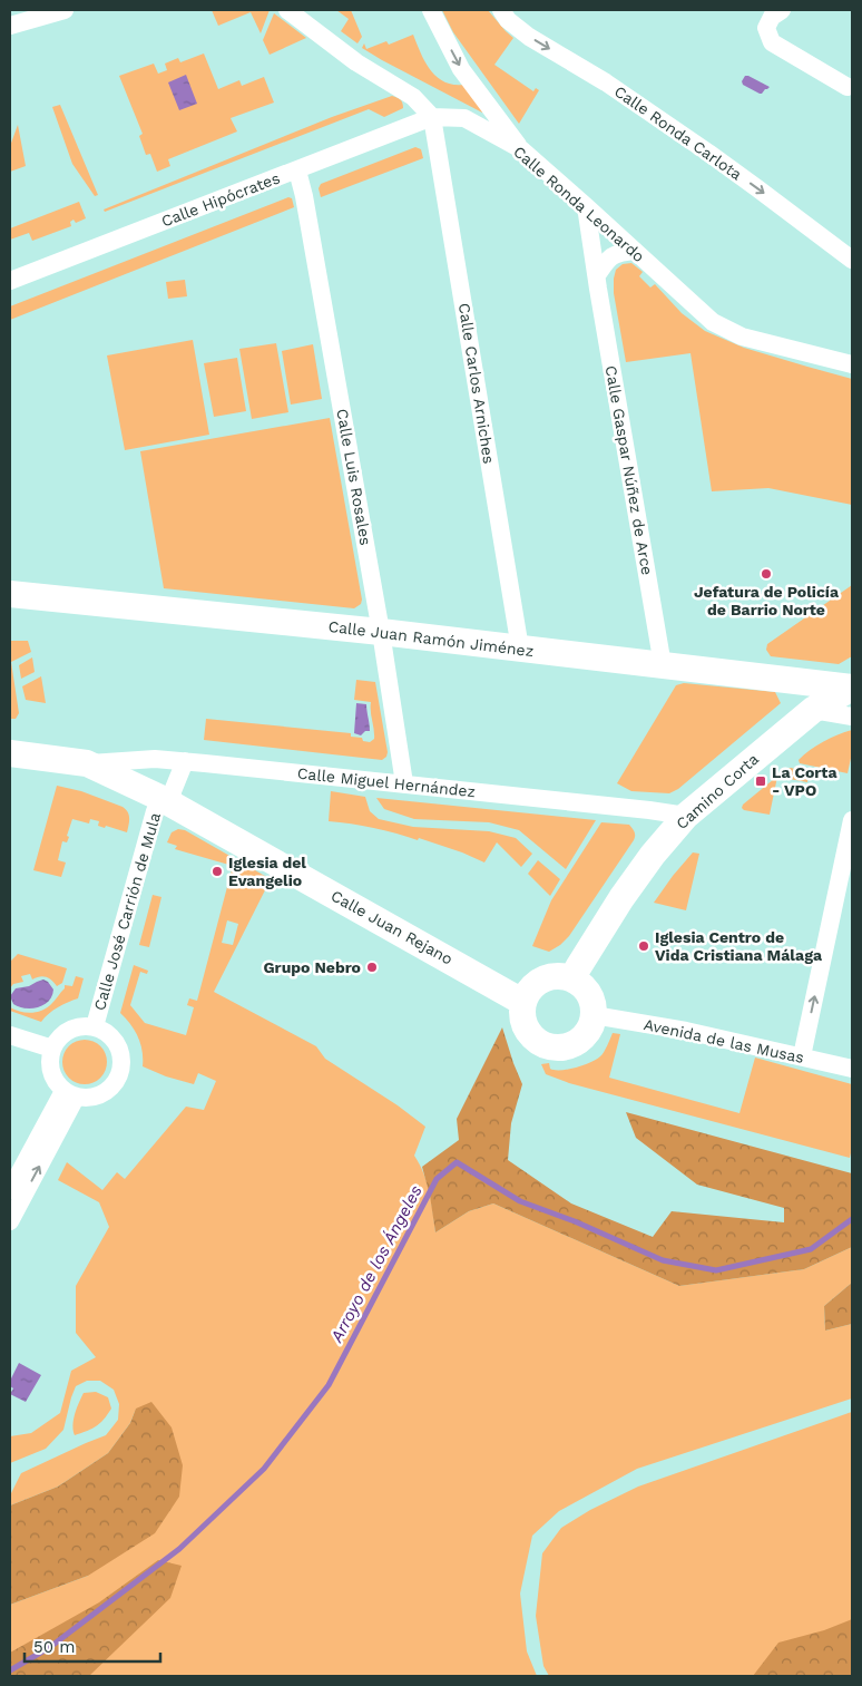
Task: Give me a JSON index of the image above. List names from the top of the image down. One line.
{"streets":{"street":["Calle Ronda Carlota","Calle Hipócrates","Calle Ronda Leonardo","Calle Carlos Arniches","Calle Gaspar Núñez de Arce","Calle Luis Rosales","Calle Juan Ramón Jiménez","Calle Miguel Hernández","Camino Corta","Calle José Carrión de Mula","Calle Juan Rejano","Avenida de las Musas"]},"crossings":[["Calle Hipócrates","Calle Ronda Leonardo"],["Calle Hipócrates","Calle Carlos Arniches"],["Calle Hipócrates","Calle Luis Rosales"],["Calle Ronda Leonardo","Calle Carlos Arniches"],["Calle Ronda Leonardo","Calle Gaspar Núñez de Arce"],["Calle Carlos Arniches","Calle Juan Ramón Jiménez"],["Calle Gaspar Núñez de Arce","Calle Juan Ramón Jiménez"],["Calle Luis Rosales","Calle Juan Ramón Jiménez"],["Calle Luis Rosales","Calle Miguel Hernández"],["Calle Juan Ramón Jiménez","Camino Corta"],["Calle Miguel Hernández","Camino Corta"],["Calle Miguel Hernández","Calle José Carrión de Mula"],["Calle Miguel Hernández","Calle Juan Rejano"],["Camino Corta","Calle Juan Rejano"],["Camino Corta","Avenida de las Musas"],["Calle José Carrión de Mula","Calle Juan Rejano"],["Calle Juan Rejano","Avenida de las Musas"]],"water":["Arroyo de los Ángeles"],"places":{"other":["Jefatura de Policía de Barrio Norte","Iglesia del Evangelio","Iglesia Centro de Vida Cristiana Málaga","Grupo Nebro"],"transit":["La Corta - VPO"]},"scale_bar":"50 m"}
